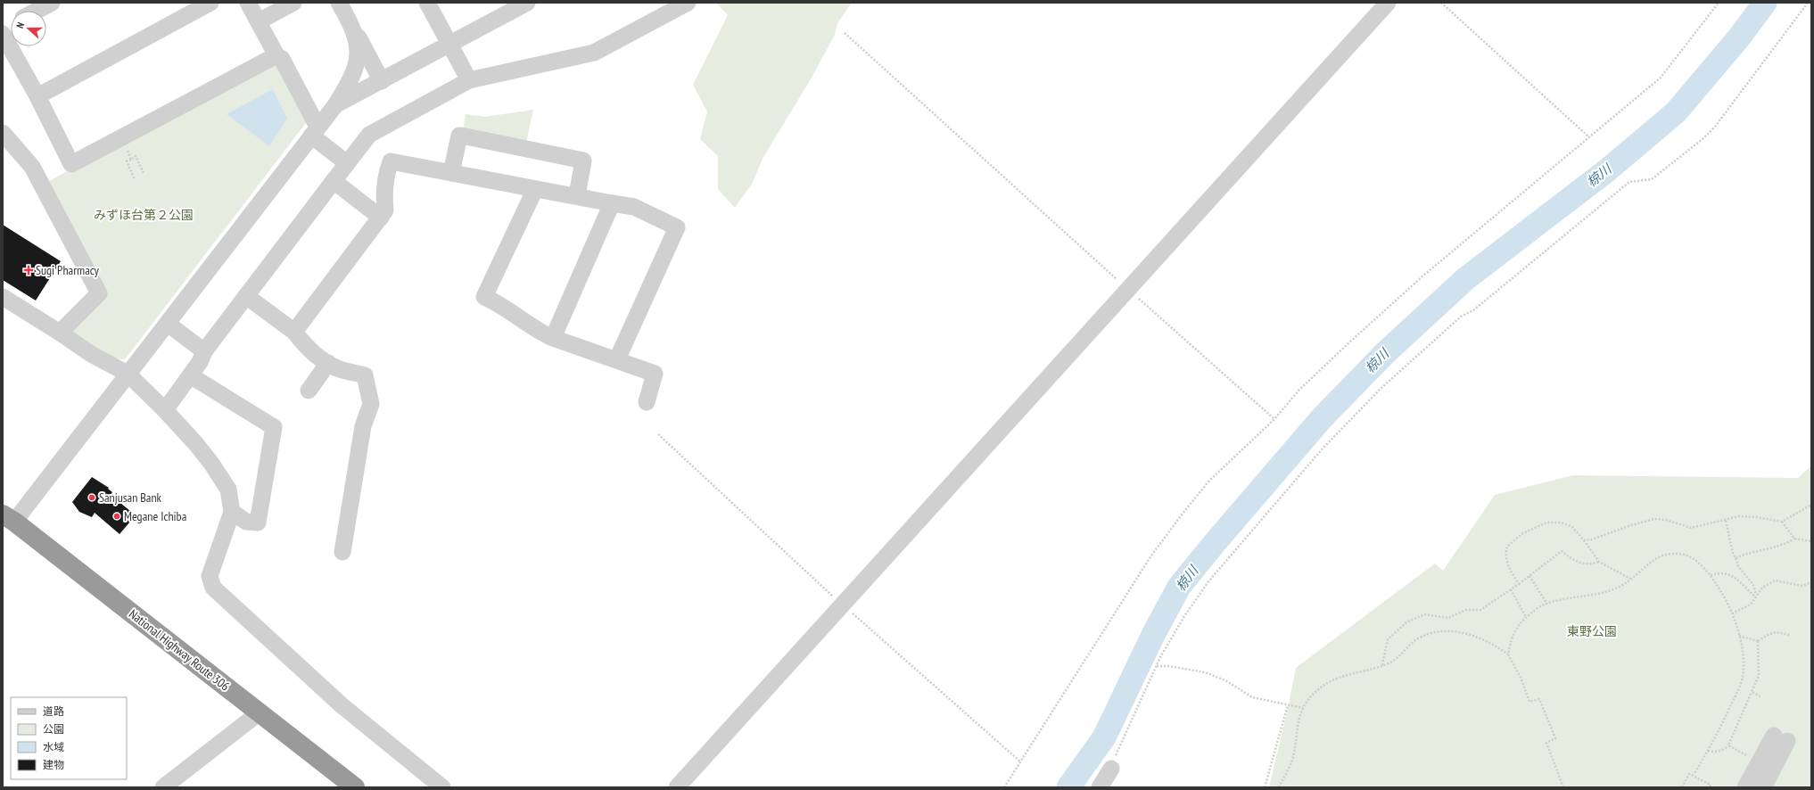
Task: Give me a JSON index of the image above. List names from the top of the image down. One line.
{"streets":{"highway":["National Highway Route 306"]},"water":["椋川"],"parks":["みずほ台第２公園","東野公園"],"places":{"health":["Sugi Pharmacy"],"other":["Sanjusan Bank","Megane Ichiba"]},"legend":["道路","公園","水域","建物"],"north":"left"}
